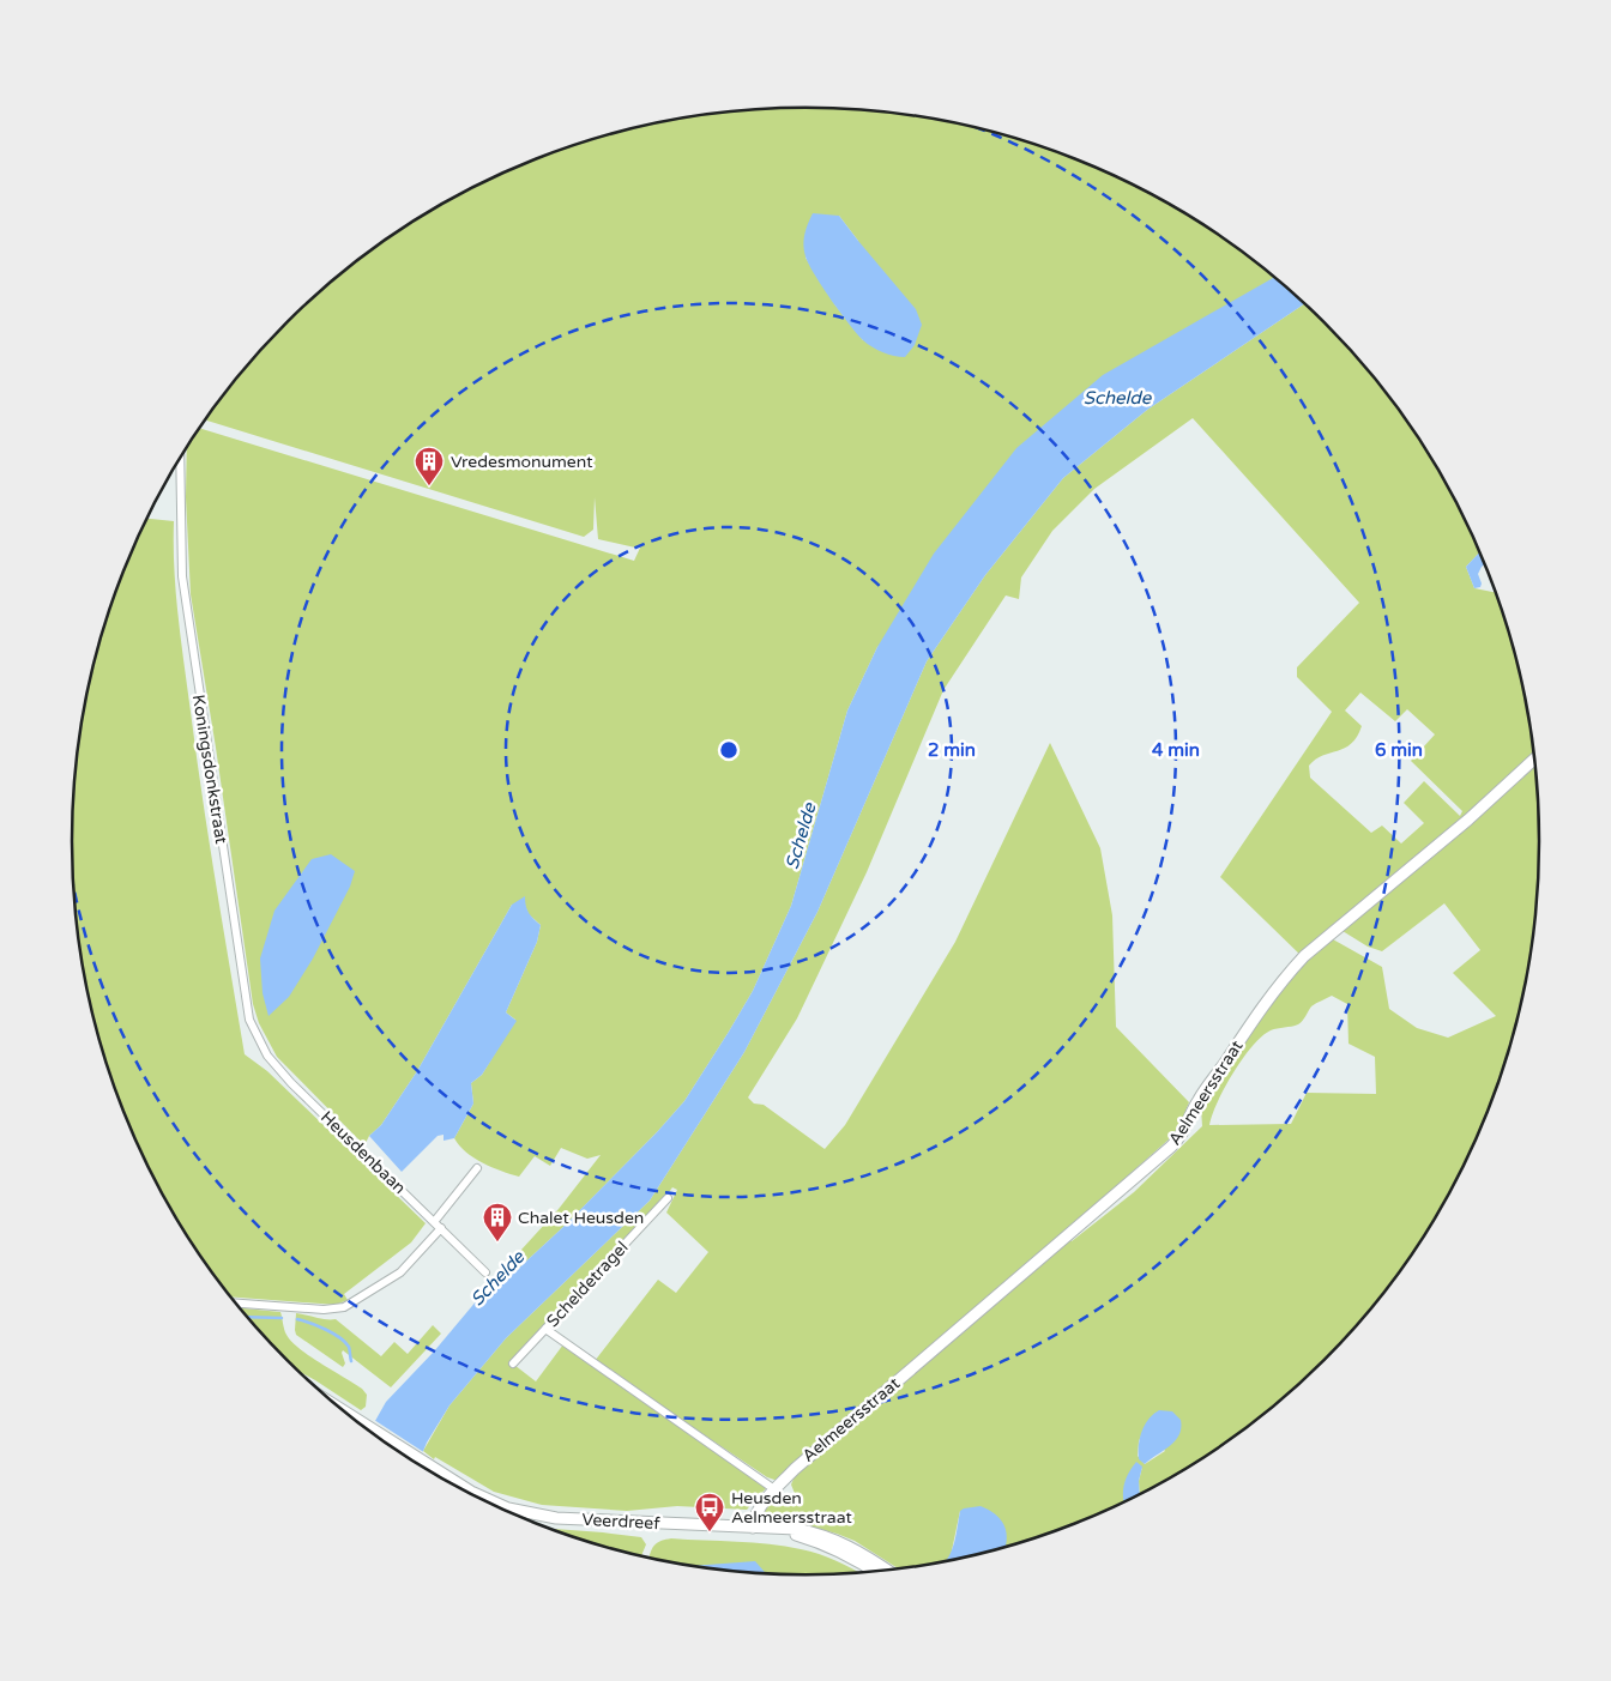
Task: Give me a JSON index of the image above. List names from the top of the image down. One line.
{"streets":{"street":["Koningsdonkstraat","Aelmeersstraat","Heusdenbaan","Scheldetragel","Veerdreef"]},"crossings":[["Koningsdonkstraat","Heusdenbaan"]],"water":["Schelde"],"places":{"building":["Vredesmonument","Chalet Heusden"],"bus stop":["Heusden Aelmeersstraat"]},"rings":["2 min","4 min","6 min"]}
